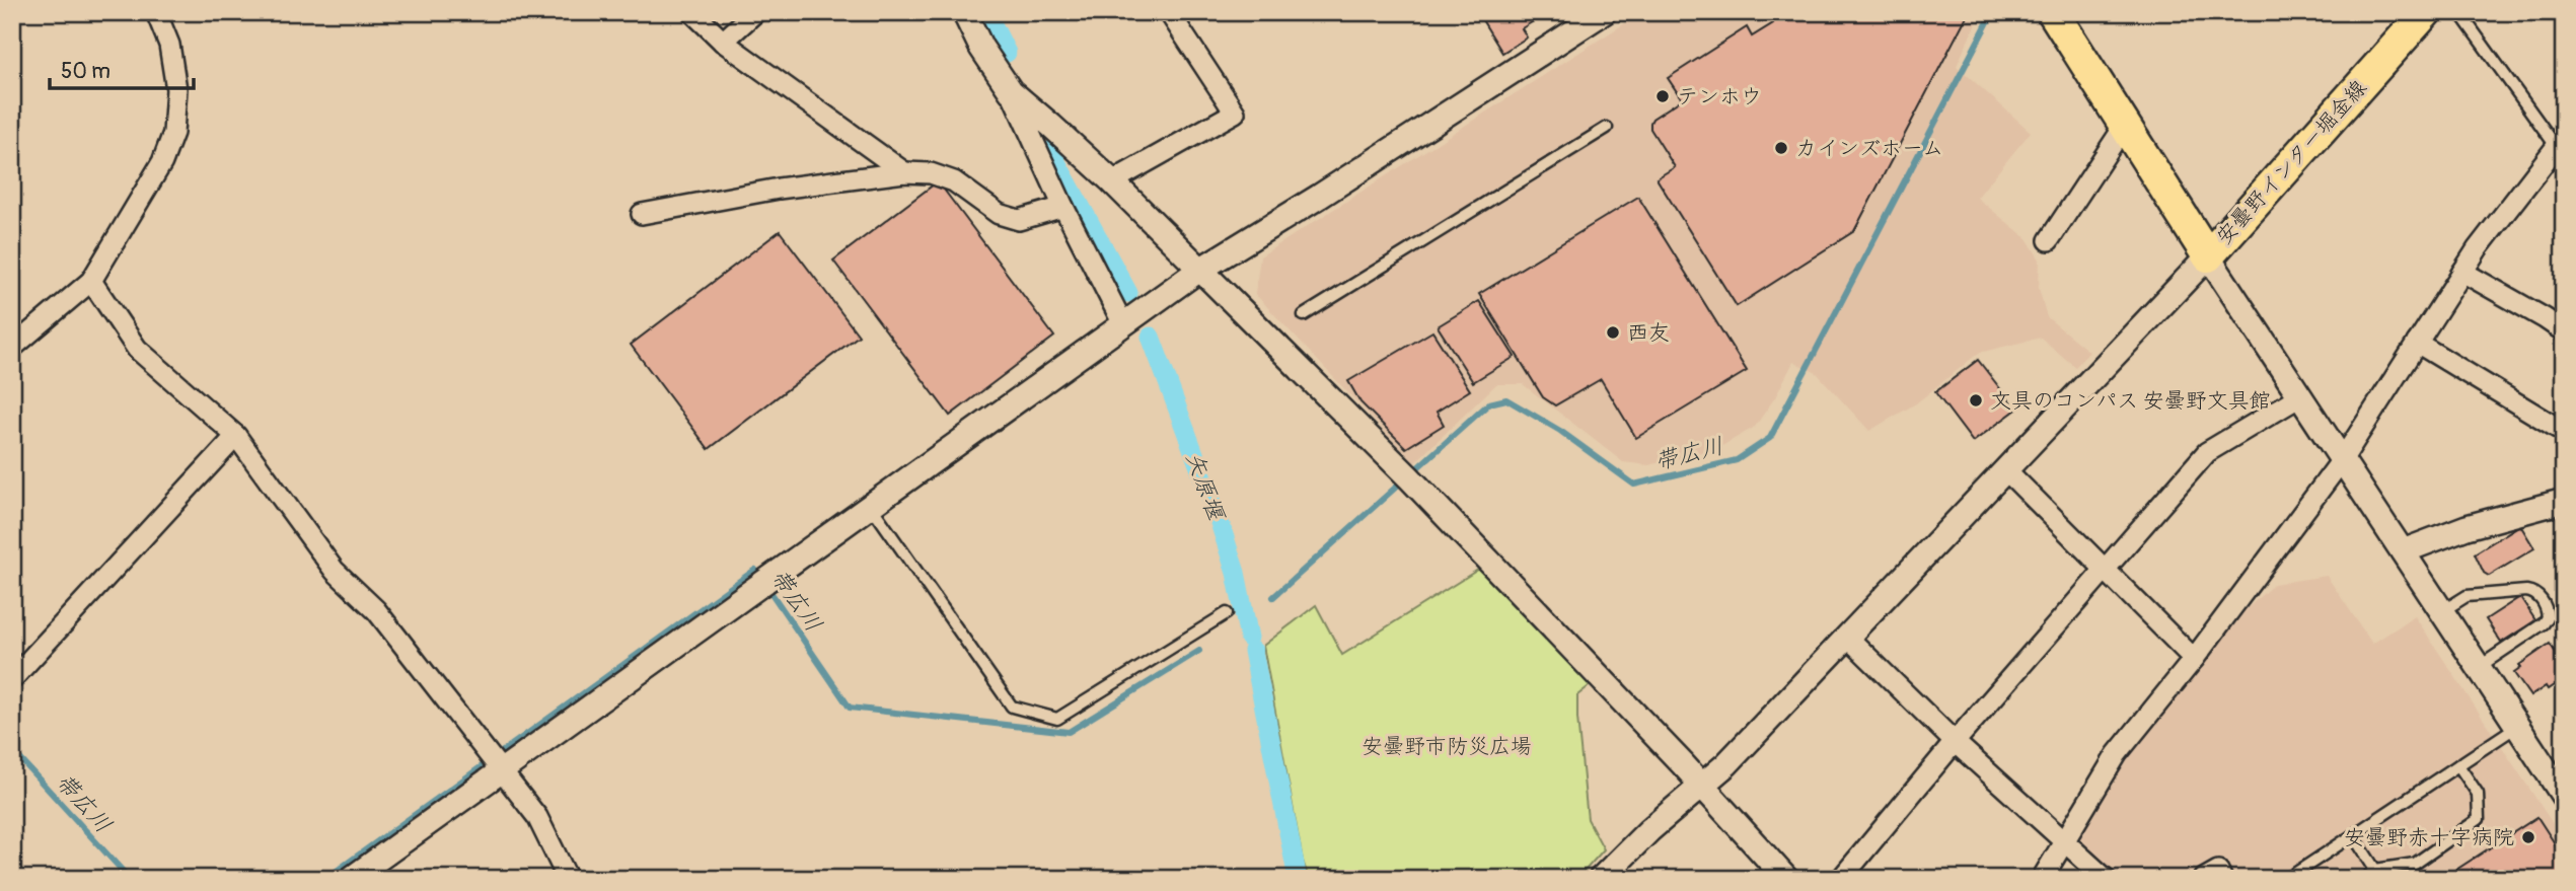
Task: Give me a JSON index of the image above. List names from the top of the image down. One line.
{"streets":{"main road":["安曇野インター堀金線"]},"water":["帯広川","矢原堰"],"parks":["安曇野市防災広場"],"places":["テンホウ","カインズホーム","西友","文具のコンパス 安曇野文具館","安曇野赤十字病院"],"scale_bar":"50 m"}
